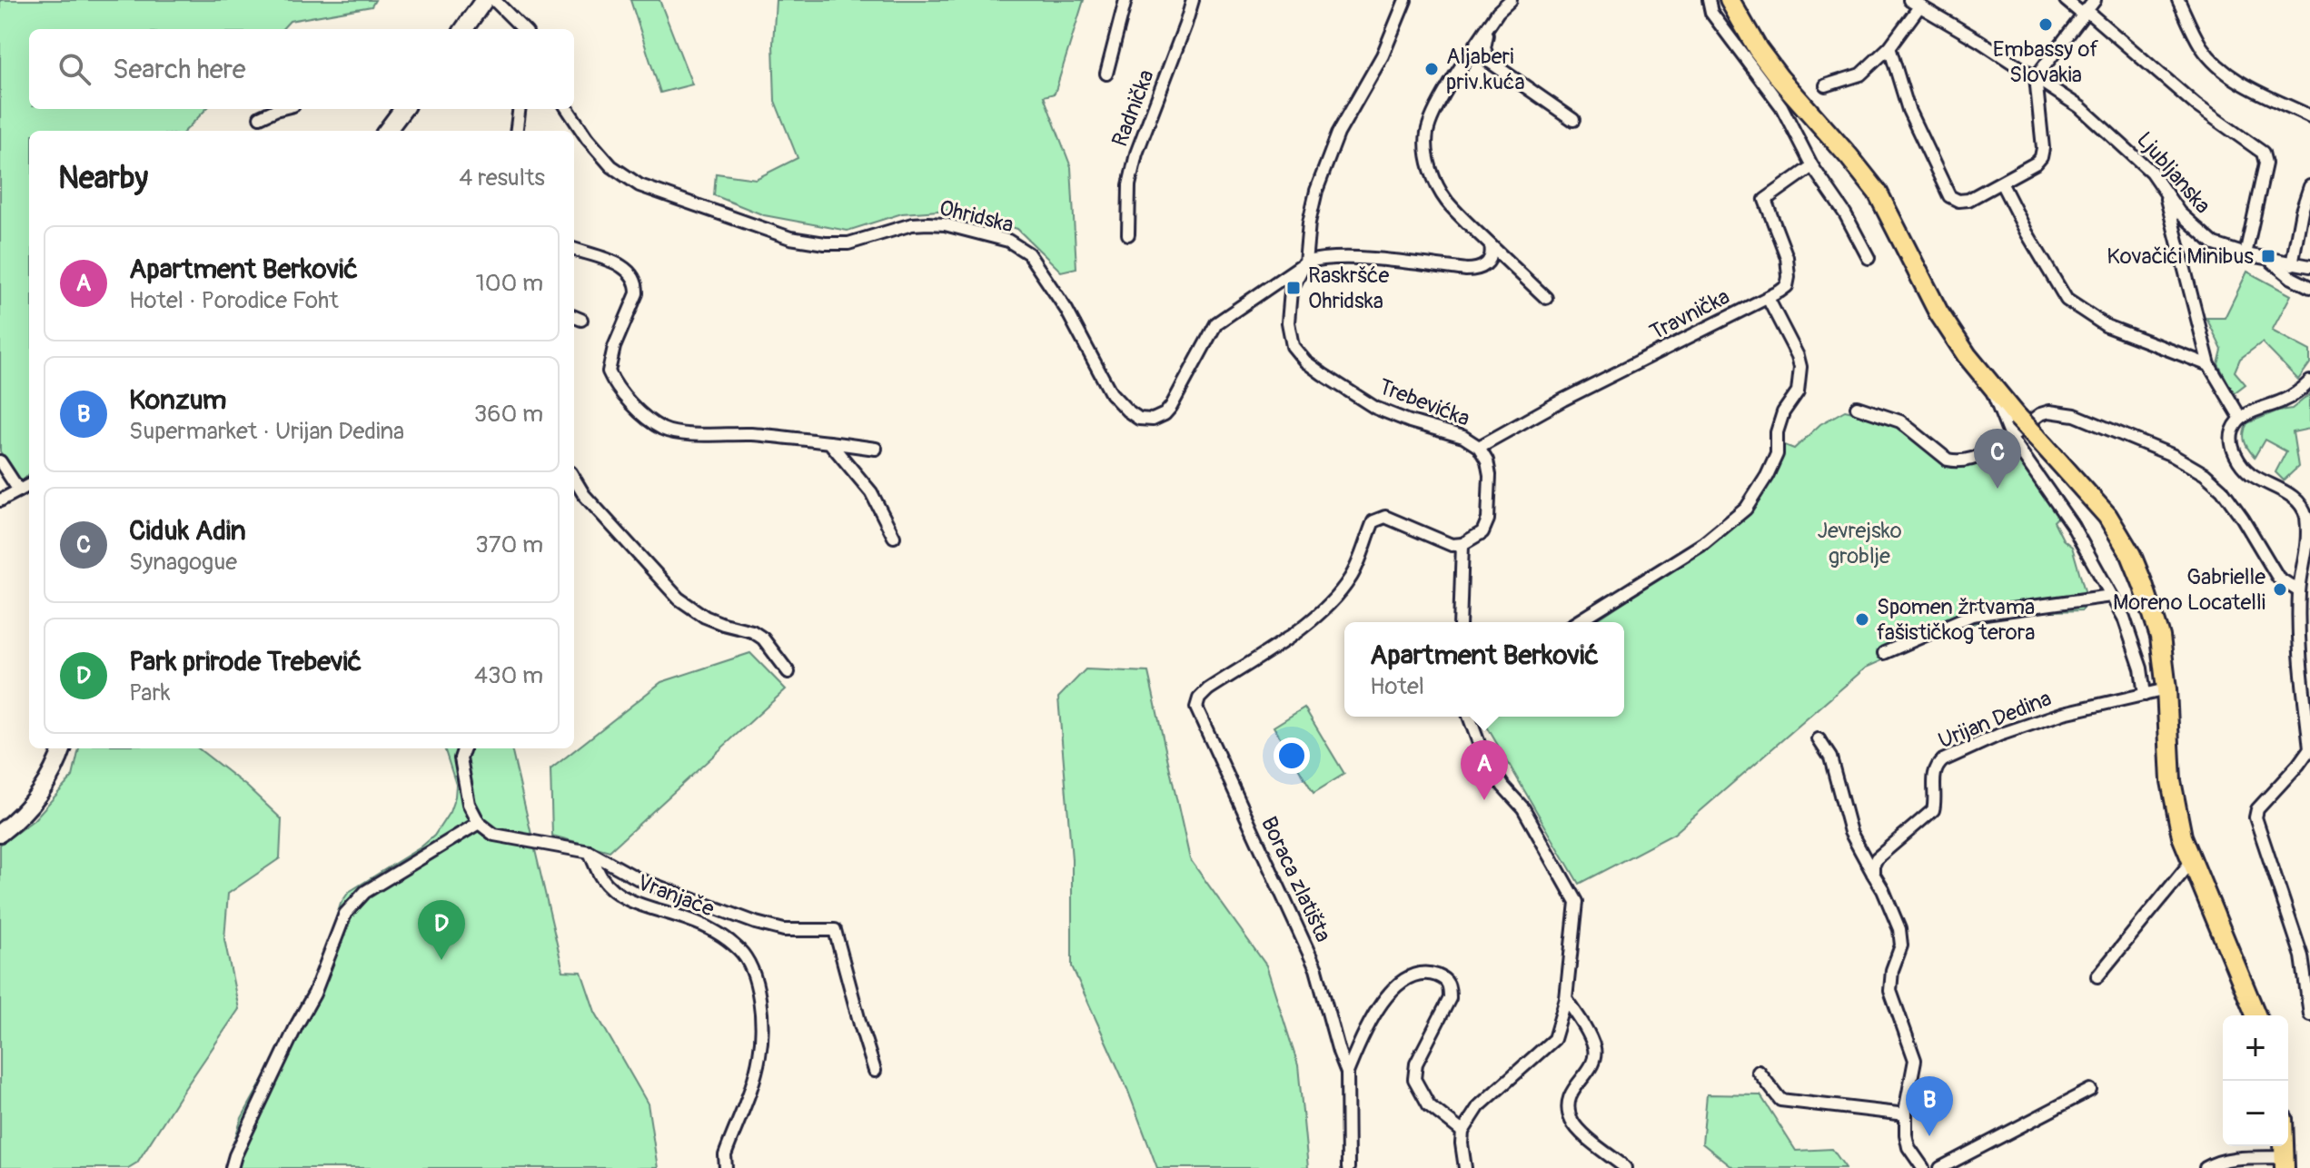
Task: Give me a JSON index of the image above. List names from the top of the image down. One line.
{"streets":{"street":["Radnička","Ljubljanska","Ohridska","Travnička","Trebevićka","Urijan Dedina","Boraca zlatišta","Vranjače"]},"crossings":[["Ohridska","Trebevićka"],["Travnička","Trebevićka"],["Trebevićka","Boraca zlatišta"]],"parks":["Jevrejsko groblje"],"places":{"other":["Embassy of Slovakia","Aljaberi priv.kuća","Gabrielle Moreno Locatelli","Spomen žrtvama fašističkog terora"],"transit":["Kovačići Minibus","Raskršće Ohridska"]},"page":{"search":"Search here","heading":["Nearby","4 results"],"list":[{"mark":"A","name":"Apartment Berković","note":"Hotel · Porodice Foht","value":"100 m"},{"mark":"B","name":"Konzum","note":"Supermarket · Urijan Dedina","value":"360 m"},{"mark":"C","name":"Ciduk Adin","note":"Synagogue","value":"370 m"},{"mark":"D","name":"Park prirode Trebević","note":"Park","value":"430 m"}],"pins":["C","A","D","B"],"popup":["Apartment Berković","Hotel"],"map_buttons":["+","−"]}}
